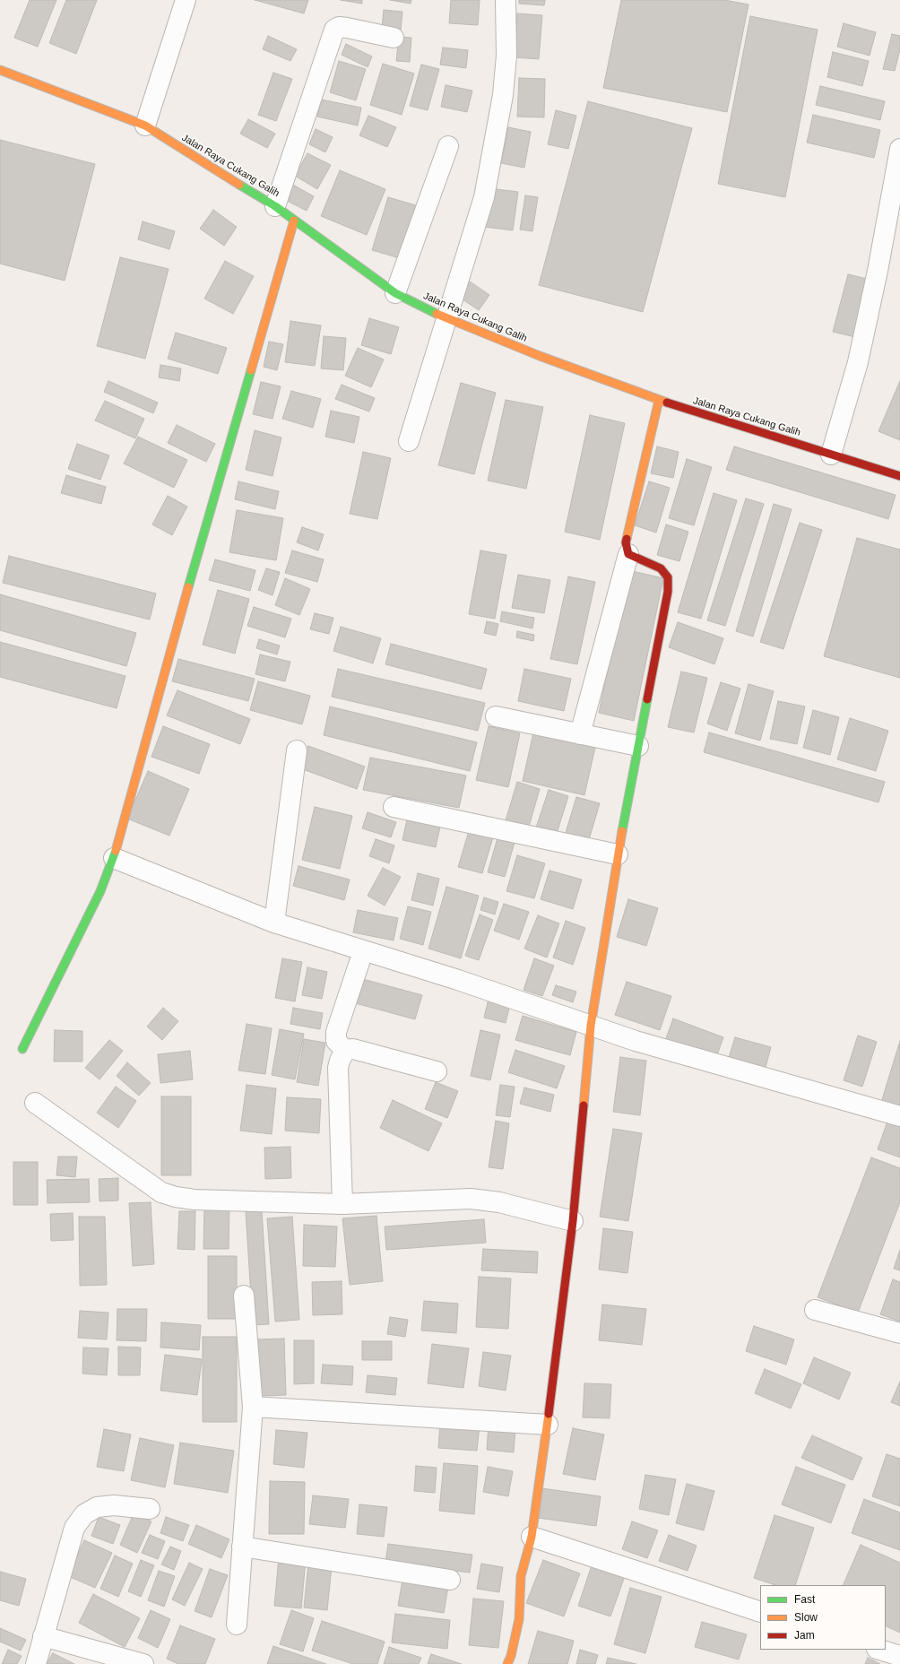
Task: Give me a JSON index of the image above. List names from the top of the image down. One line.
{"streets":{"street":["Jalan Raya Cukang Galih"]},"legend":["Fast","Slow","Jam"]}
